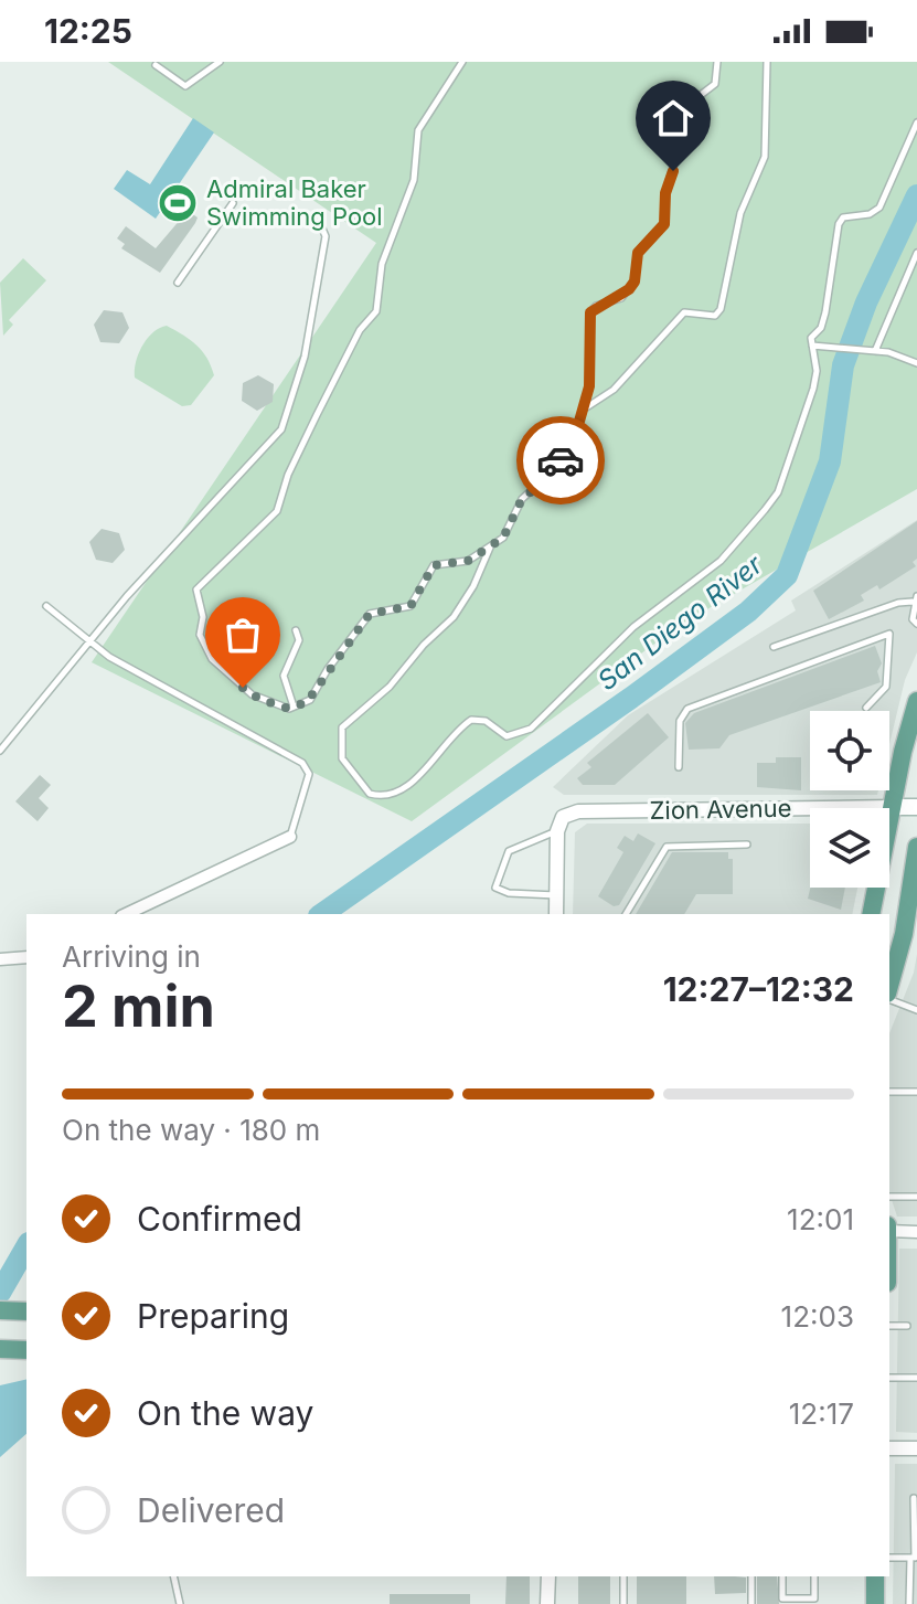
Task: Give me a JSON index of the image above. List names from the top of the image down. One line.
{"streets":{"main road":["Zion Avenue"]},"water":["San Diego River"],"places":{"sports":["Admiral Baker Swimming Pool"]},"page":{"status":"12:25","heading":["2 min","Arriving in","12:27–12:32"],"bar":"On the way · 180 m","list":[["Confirmed","12:01"],["Preparing","12:03"],["On the way","12:17"],"Delivered"]}}
